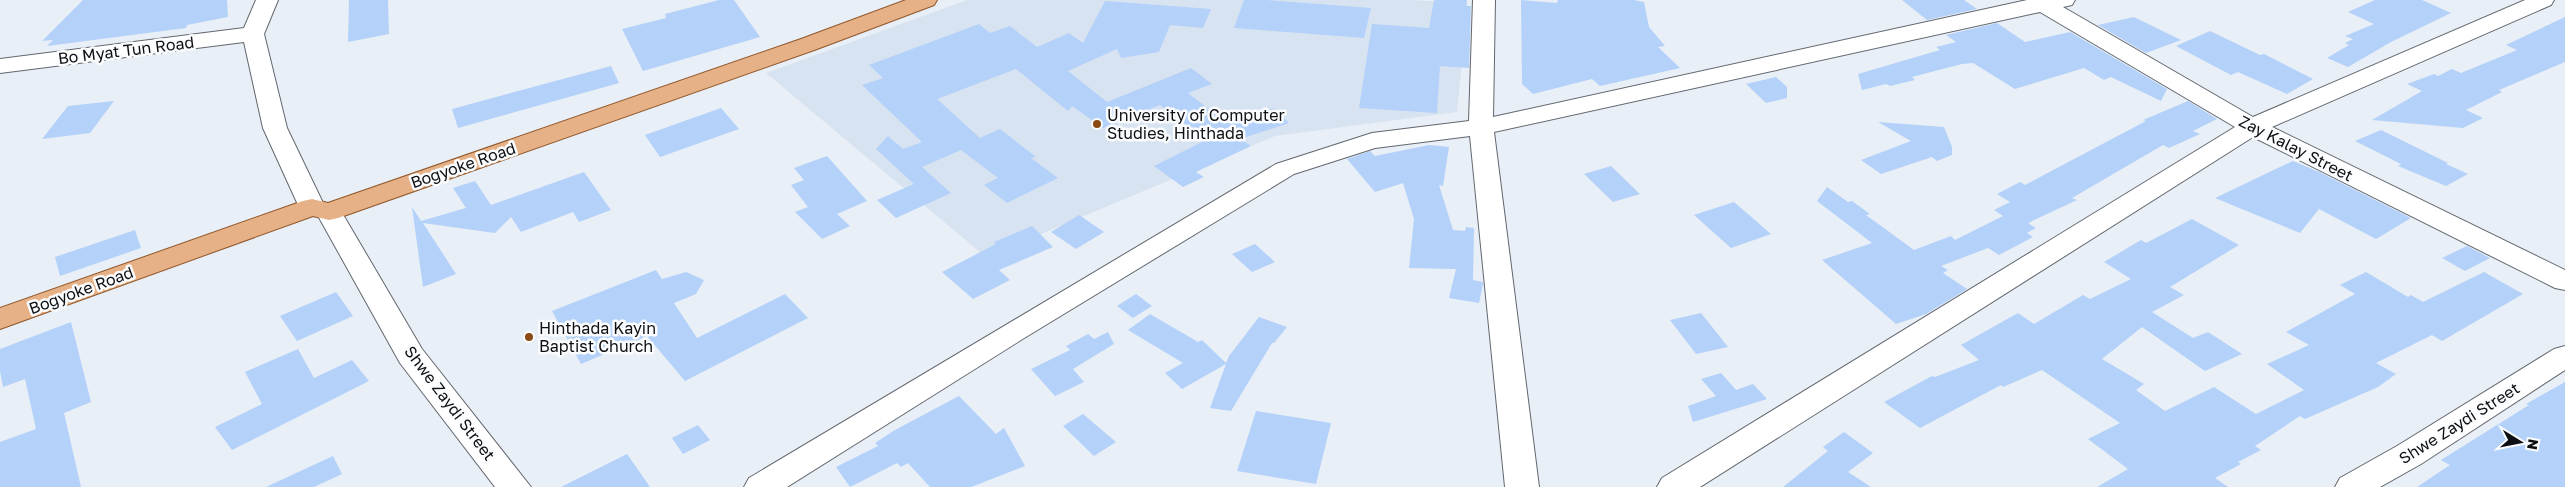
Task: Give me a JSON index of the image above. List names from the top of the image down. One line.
{"streets":{"main road":["Bogyoke Road"],"street":["Bo Myat Tun Road","Zay Kalay Street","Shwe Zaydi Street"]},"crossings":[["Bo Myat Tun Road","Shwe Zaydi Street"],["Bogyoke Road","Shwe Zaydi Street"]],"places":["University of Computer Studies, Hinthada","Hinthada Kayin Baptist Church"],"north":"right"}
